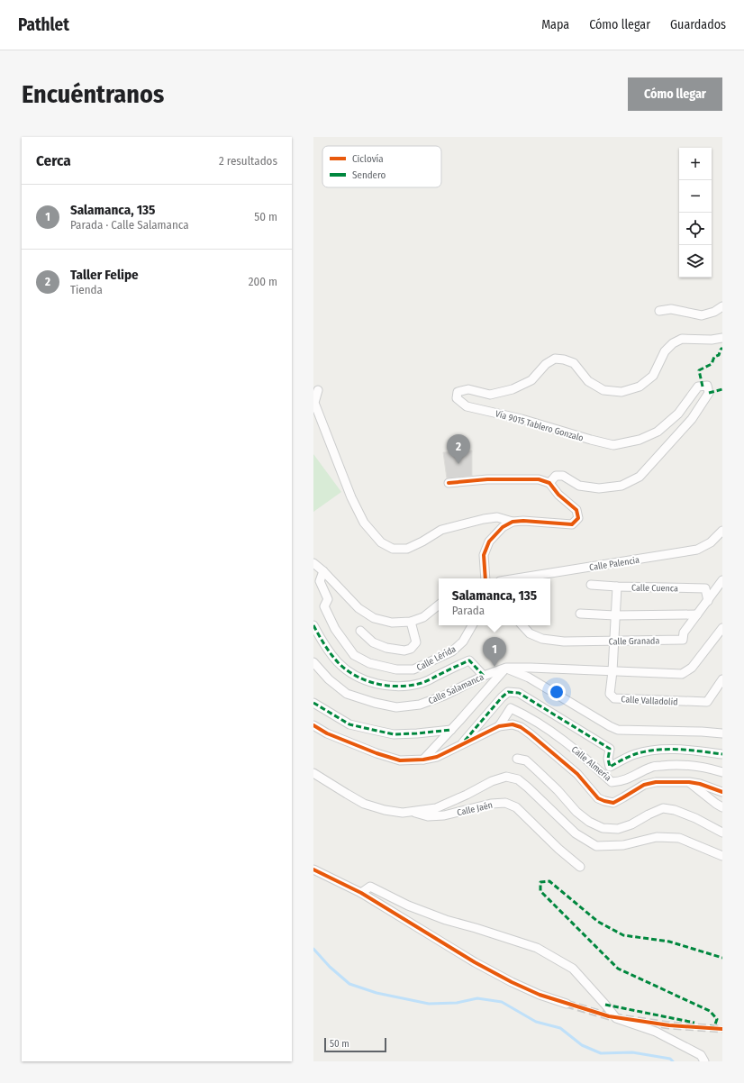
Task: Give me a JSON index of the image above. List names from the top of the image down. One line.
{"streets":{"street":["Vía 9015 Tablero Gonzalo","Calle Palencia","Calle Cuenca","Calle Granada","Calle Lérida","Calle Salamanca","Calle Valladolid","Calle Almería","Calle Jaén"]},"crossings":[["Calle Cuenca","Calle Granada"],["Calle Cuenca","Calle Valladolid"],["Calle Granada","Calle Valladolid"],["Calle Salamanca","Calle Valladolid"]],"legend":["Ciclovía","Sendero"],"scale_bar":"50 m","page":{"header":"Pathlet","nav":["Mapa","Cómo llegar","Guardados"],"buttons":"Cómo llegar","title":"Encuéntranos","heading":["Cerca","2 resultados"],"map_buttons":["+","−"],"list":[{"mark":"1","name":"Salamanca, 135","note":"Parada · Calle Salamanca","value":"50 m"},{"mark":"2","name":"Taller Felipe","note":"Tienda","value":"200 m"}],"pins":["2","1"],"popup":["Salamanca, 135","Parada"],"scale":"50 m"}}
